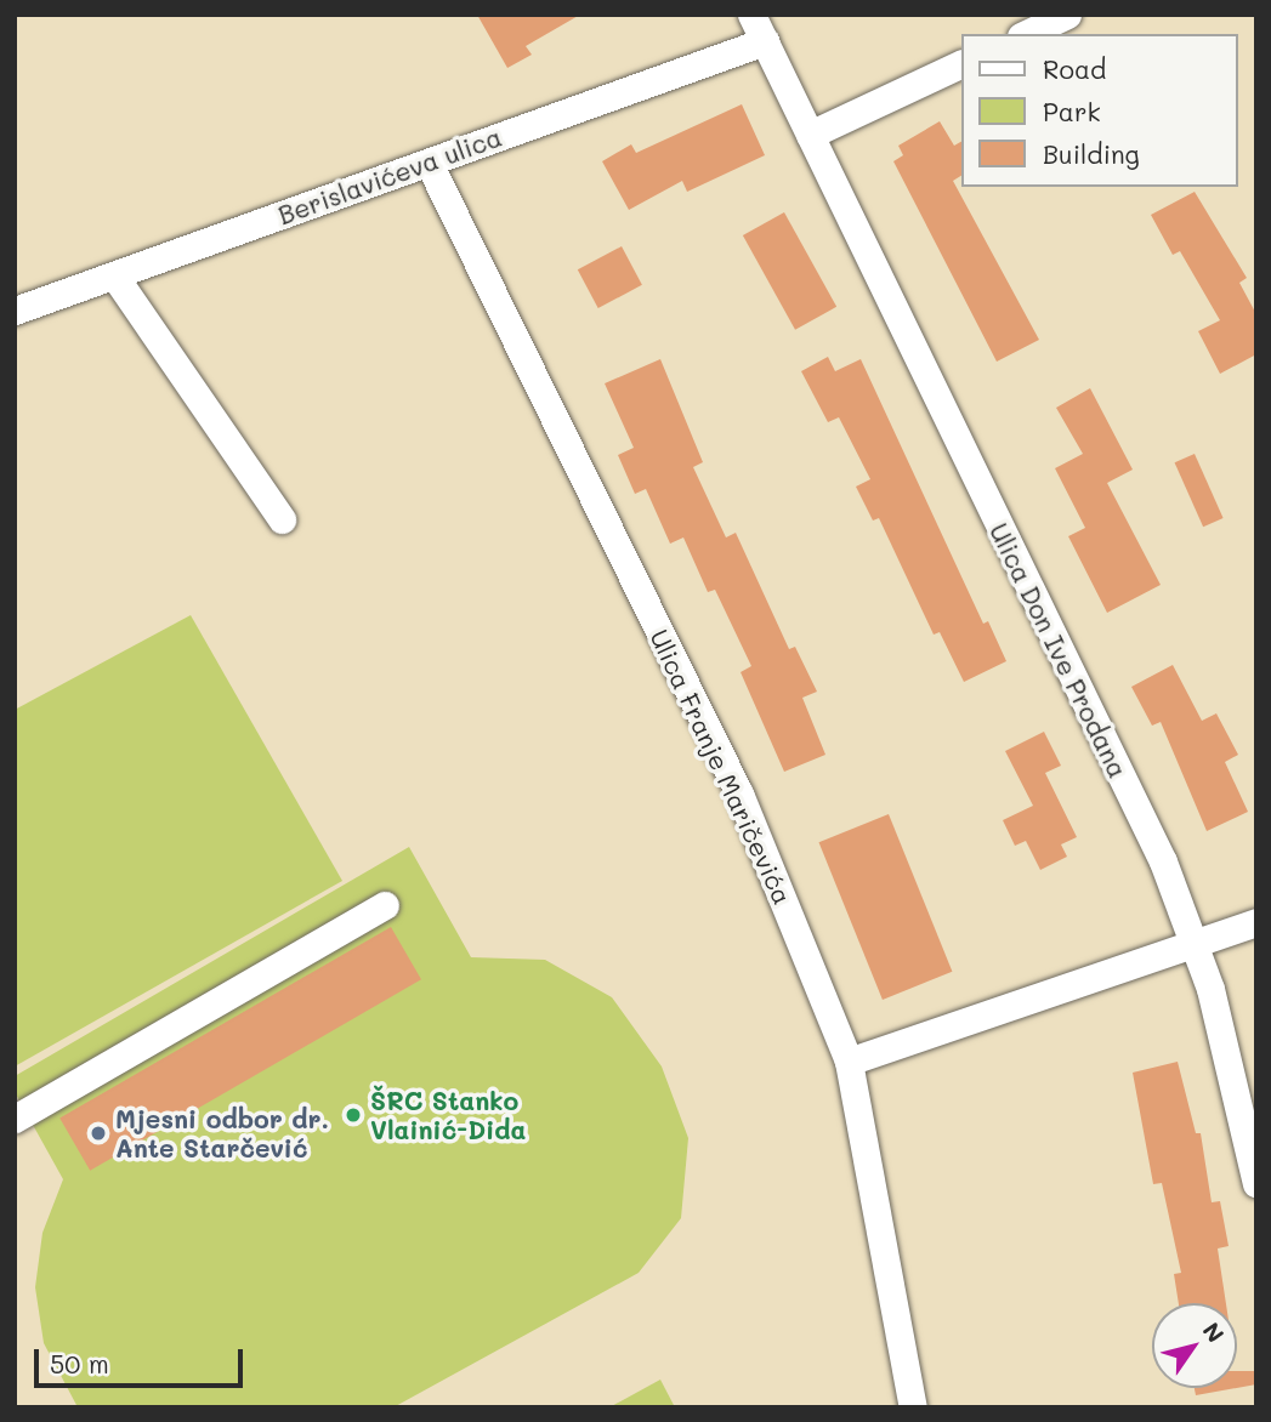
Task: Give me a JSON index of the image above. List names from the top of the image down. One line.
{"streets":{"street":["Berislavićeva ulica","Ulica Don Ive Prodana","Ulica Franje Maričevića"]},"crossings":[["Berislavićeva ulica","Ulica Don Ive Prodana"],["Berislavićeva ulica","Ulica Franje Maričevića"]],"places":["ŠRC Stanko Vlainić-Dida","Mjesni odbor dr. Ante Starčević"],"legend":["Road","Park","Building"],"scale_bar":"50 m","north":"top right"}
